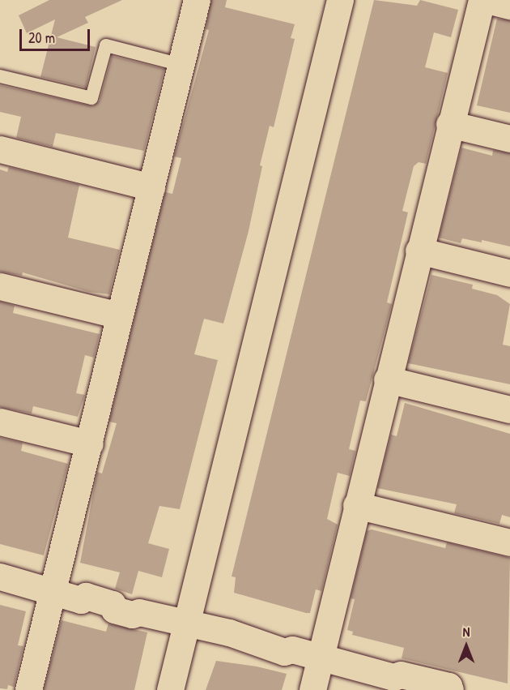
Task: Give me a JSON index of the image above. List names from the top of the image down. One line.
{"scale_bar":"20 m","north":"top"}
